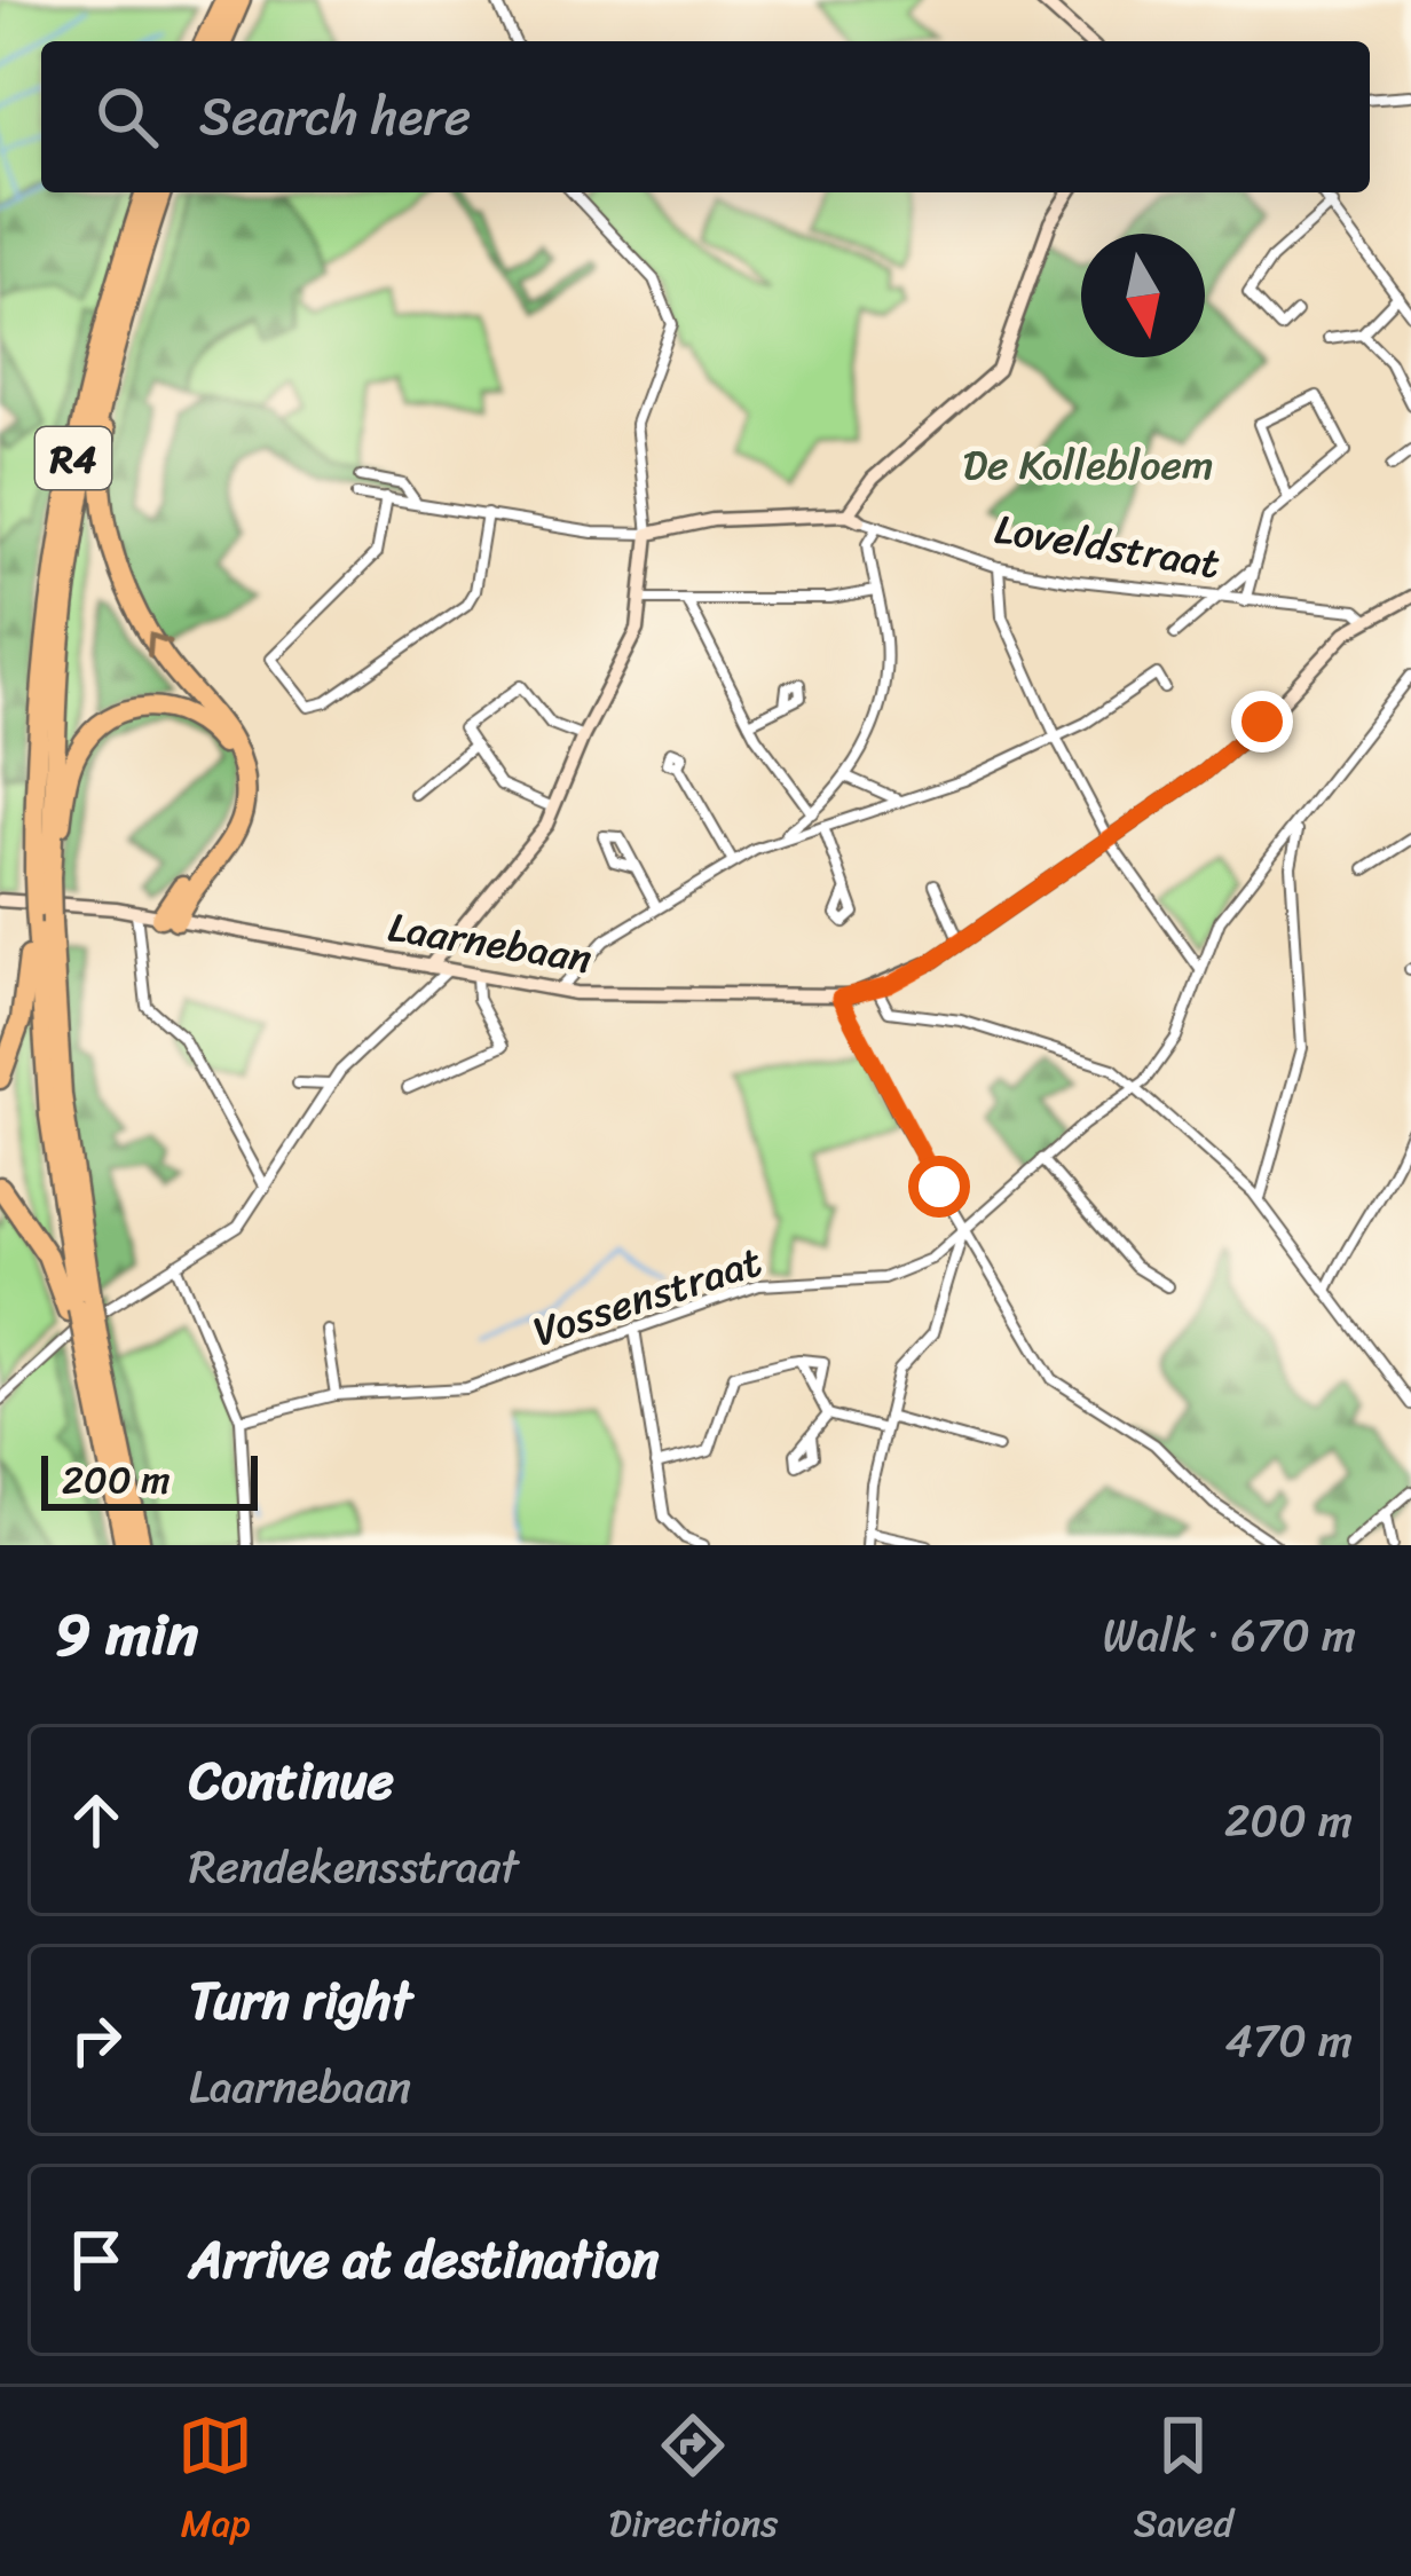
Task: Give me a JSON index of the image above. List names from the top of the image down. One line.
{"streets":{"highway":["R4"],"street":["Loveldstraat","Laarnebaan","Vossenstraat"]},"crossings":[["Loveldstraat","Laarnebaan"]],"parks":["De Kollebloem"],"scale_bar":"200 m","north":"bottom","page":{"search":"Search here","scale":"200 m","heading":["9 min","Walk · 670 m"],"list":[["Continue","Rendekensstraat","200 m"],["Turn right","Laarnebaan","470 m"],"Arrive at destination"],"nav":["Map","Directions","Saved"]}}
